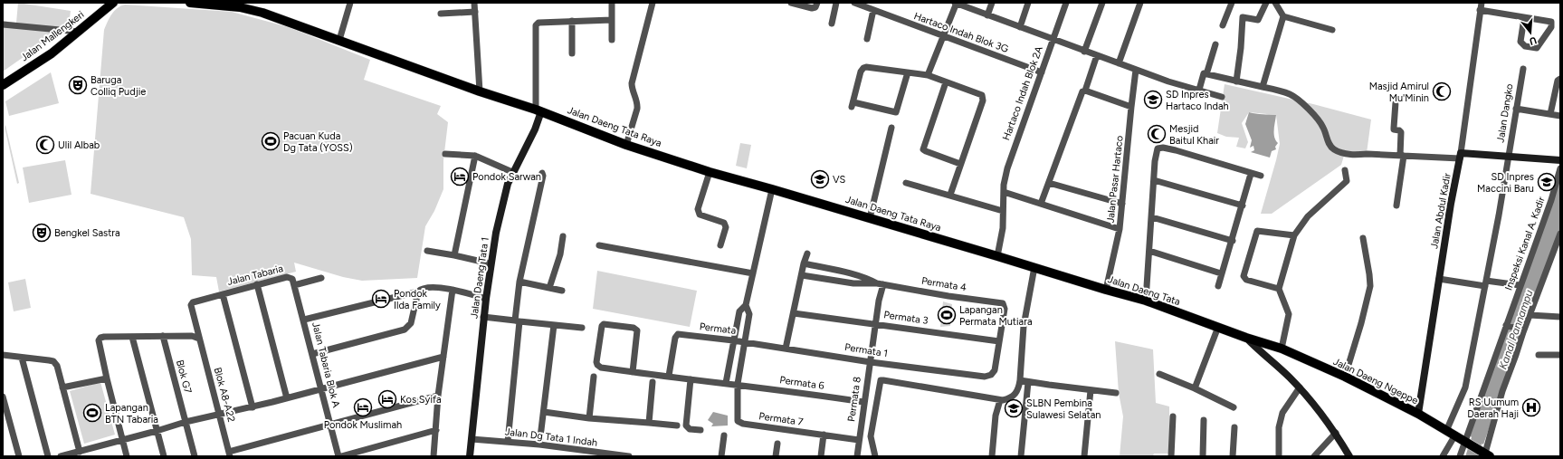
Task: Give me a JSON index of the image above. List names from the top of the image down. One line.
{"streets":{"main road":["Jalan Mallengkeri","Jalan Dangko","Jalan Daeng Tata Raya","Jalan Abdul Kadir","Jalan Daeng Tata 1","Jalan Daeng Tata","Jalan Daeng Ngeppe"],"street":["Hartaco Indah Blok 3G","Hartaco Indah Blok 2A","Jalan Pasar Hartaco","Inspeksi Kanal A. Kadir","Jalan Tabaria","Permata 4","Permata 3","Permata","Permata 1","Jalan Tabaria Blok A","Blok G7","Permata 6","Blok A8-A22","Permata 8","Permata 7","Jalan Dg Tata 1 Indah"]},"crossings":[["Hartaco Indah Blok 3G","Hartaco Indah Blok 2A"],["Hartaco Indah Blok 2A","Jalan Daeng Tata Raya"],["Jalan Dangko","Jalan Abdul Kadir"],["Jalan Daeng Tata Raya","Jalan Daeng Tata 1"],["Jalan Daeng Tata Raya","Jalan Daeng Tata"],["Jalan Pasar Hartaco","Jalan Daeng Tata"],["Jalan Abdul Kadir","Jalan Daeng Ngeppe"],["Inspeksi Kanal A. Kadir","Jalan Daeng Ngeppe"],["Jalan Tabaria","Jalan Tabaria Blok A"],["Jalan Tabaria","Blok A8-A22"],["Jalan Daeng Tata 1","Jalan Dg Tata 1 Indah"],["Permata 4","Permata 3"],["Permata 4","Permata 1"],["Jalan Daeng Tata","Jalan Daeng Ngeppe"],["Permata 3","Permata 1"],["Permata","Permata 1"],["Permata","Permata 6"],["Permata","Permata 7"],["Permata 1","Permata 8"],["Permata 6","Permata 8"],["Permata 6","Permata 7"],["Permata 8","Permata 7"]],"water":["Kanal Pannampu"],"places":{"theatre":["Baruga Colliq Pudjie","Bengkel Sastra"],"mosque":["Masjid Amirul Mu'Minin","Mesjid Baitul Khair","Ulil Albab"],"school or university":["SD Inpres Hartaco Indah","VS","SD Inpres Maccini Baru","SLBN Pembina Sulawesi Selatan"],"sports":["Pacuan Kuda Dg Tata (YOSS)","Lapangan Permata Mutiara","Lapangan BTN Tabaria"],"hotel":["Pondok Sarwan","Pondok Ilda Family","Kos Syifa","Pondok Muslimah"],"hospital":["RS Uumum Daerah Haji"]},"north":"bottom"}
